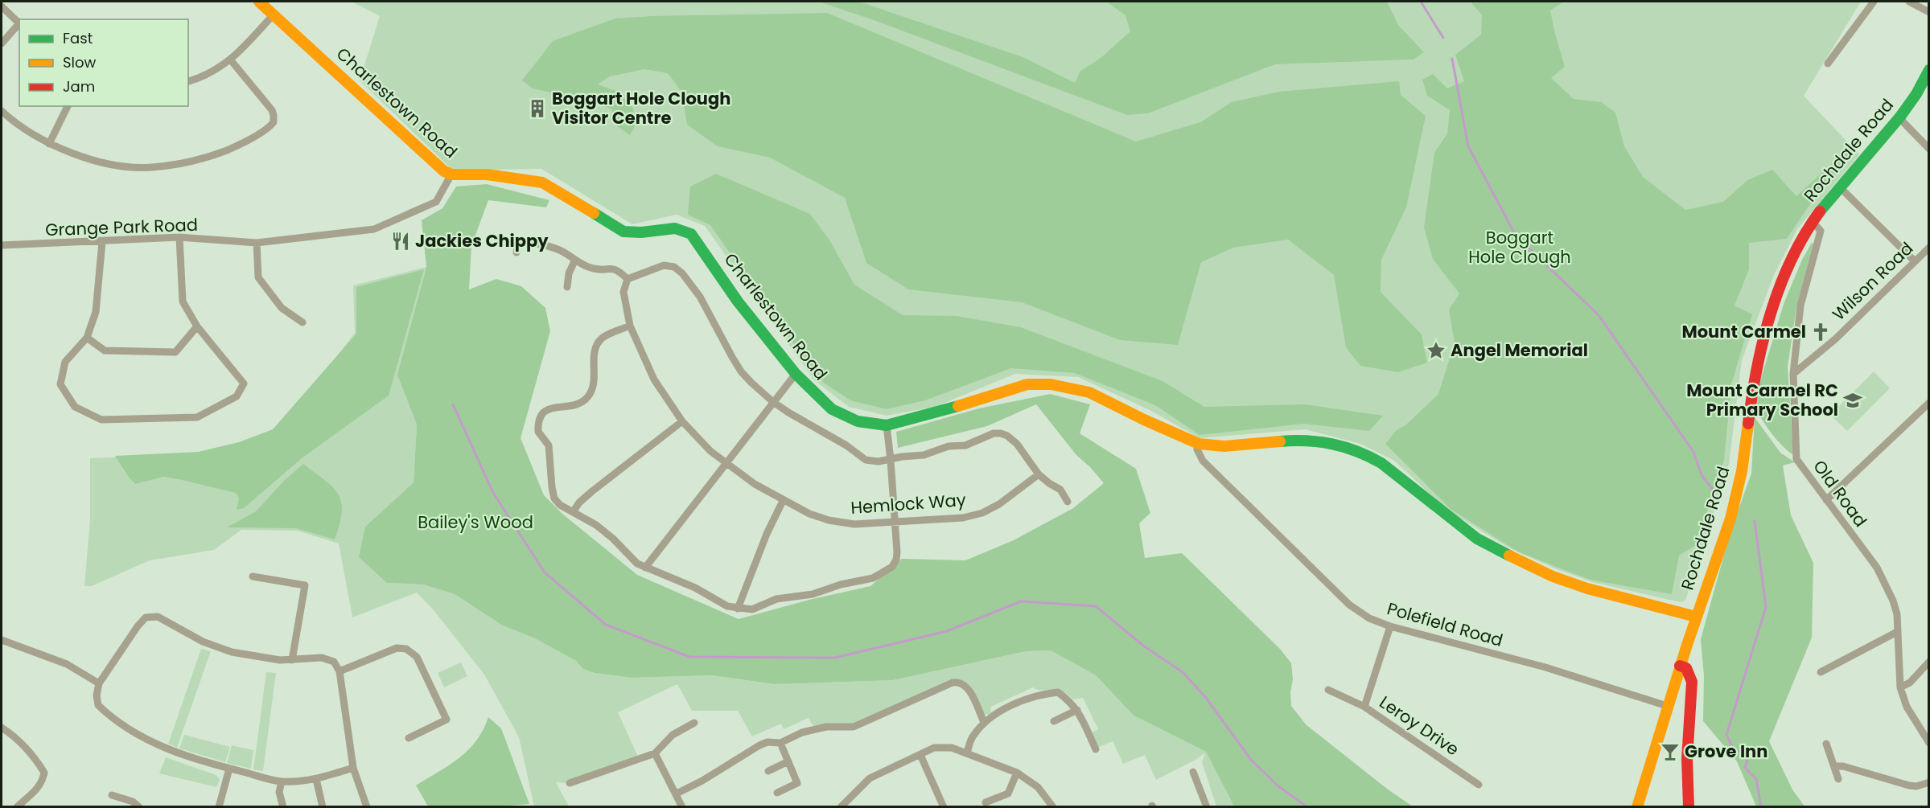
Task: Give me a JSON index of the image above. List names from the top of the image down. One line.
{"streets":{"street":["Charlestown Road","Rochdale Road","Grange Park Road","Wilson Road","Old Road","Hemlock Way","Polefield Road","Leroy Drive"]},"crossings":[["Charlestown Road","Rochdale Road"],["Charlestown Road","Grange Park Road"],["Charlestown Road","Polefield Road"],["Rochdale Road","Old Road"],["Rochdale Road","Polefield Road"],["Wilson Road","Old Road"],["Polefield Road","Leroy Drive"]],"parks":["Boggart Hole Clough","Bailey's Wood"],"places":{"building":["Boggart Hole Clough Visitor Centre"],"restaurant":["Jackies Chippy"],"church":["Mount Carmel"],"place":["Angel Memorial"],"school or university":["Mount Carmel RC Primary School"],"bar":["Grove Inn"]},"legend":["Fast","Slow","Jam"]}
